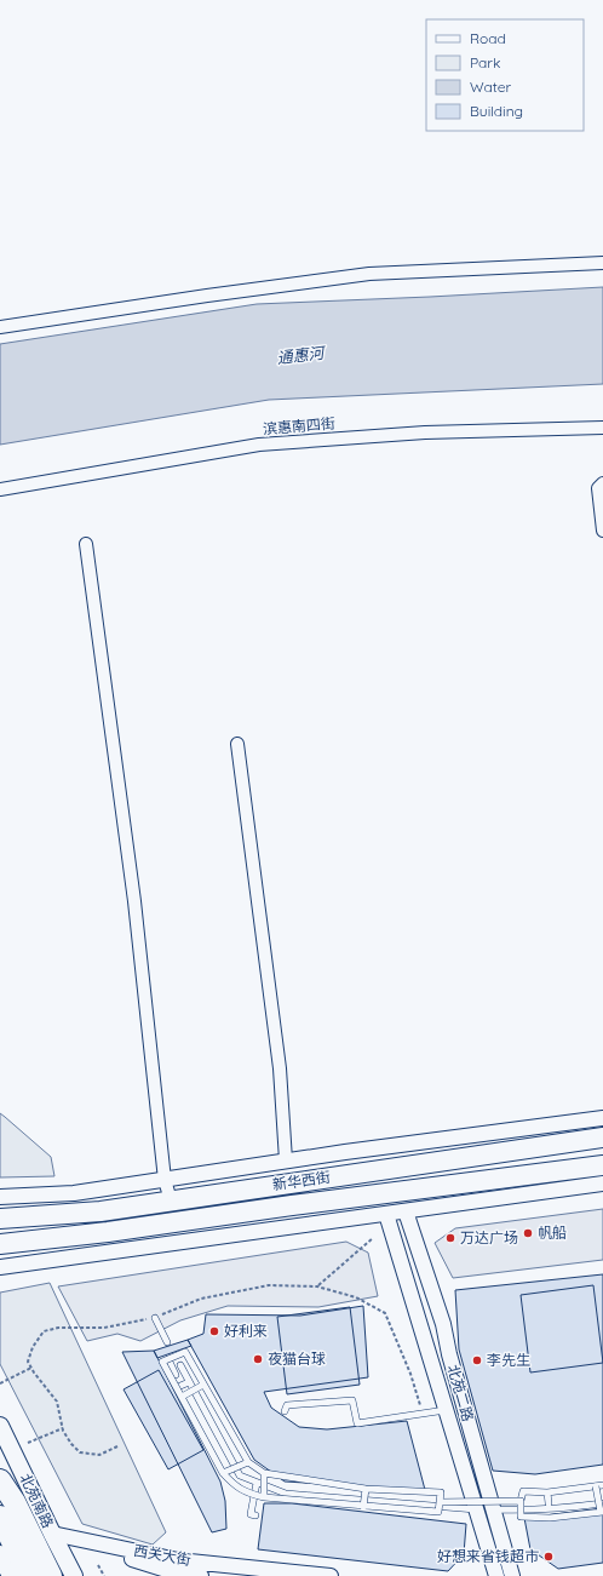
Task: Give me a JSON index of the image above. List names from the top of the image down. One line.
{"streets":{"main road":["新华西街","北苑南路"],"street":["滨惠南四街","北苑二路","西关大街"]},"crossings":[["北苑南路","西关大街"]],"water":["通惠河"],"places":["帆船","万达广场","好利来","夜猫台球","李先生","好想来省钱超市"],"legend":["Road","Park","Water","Building"]}
